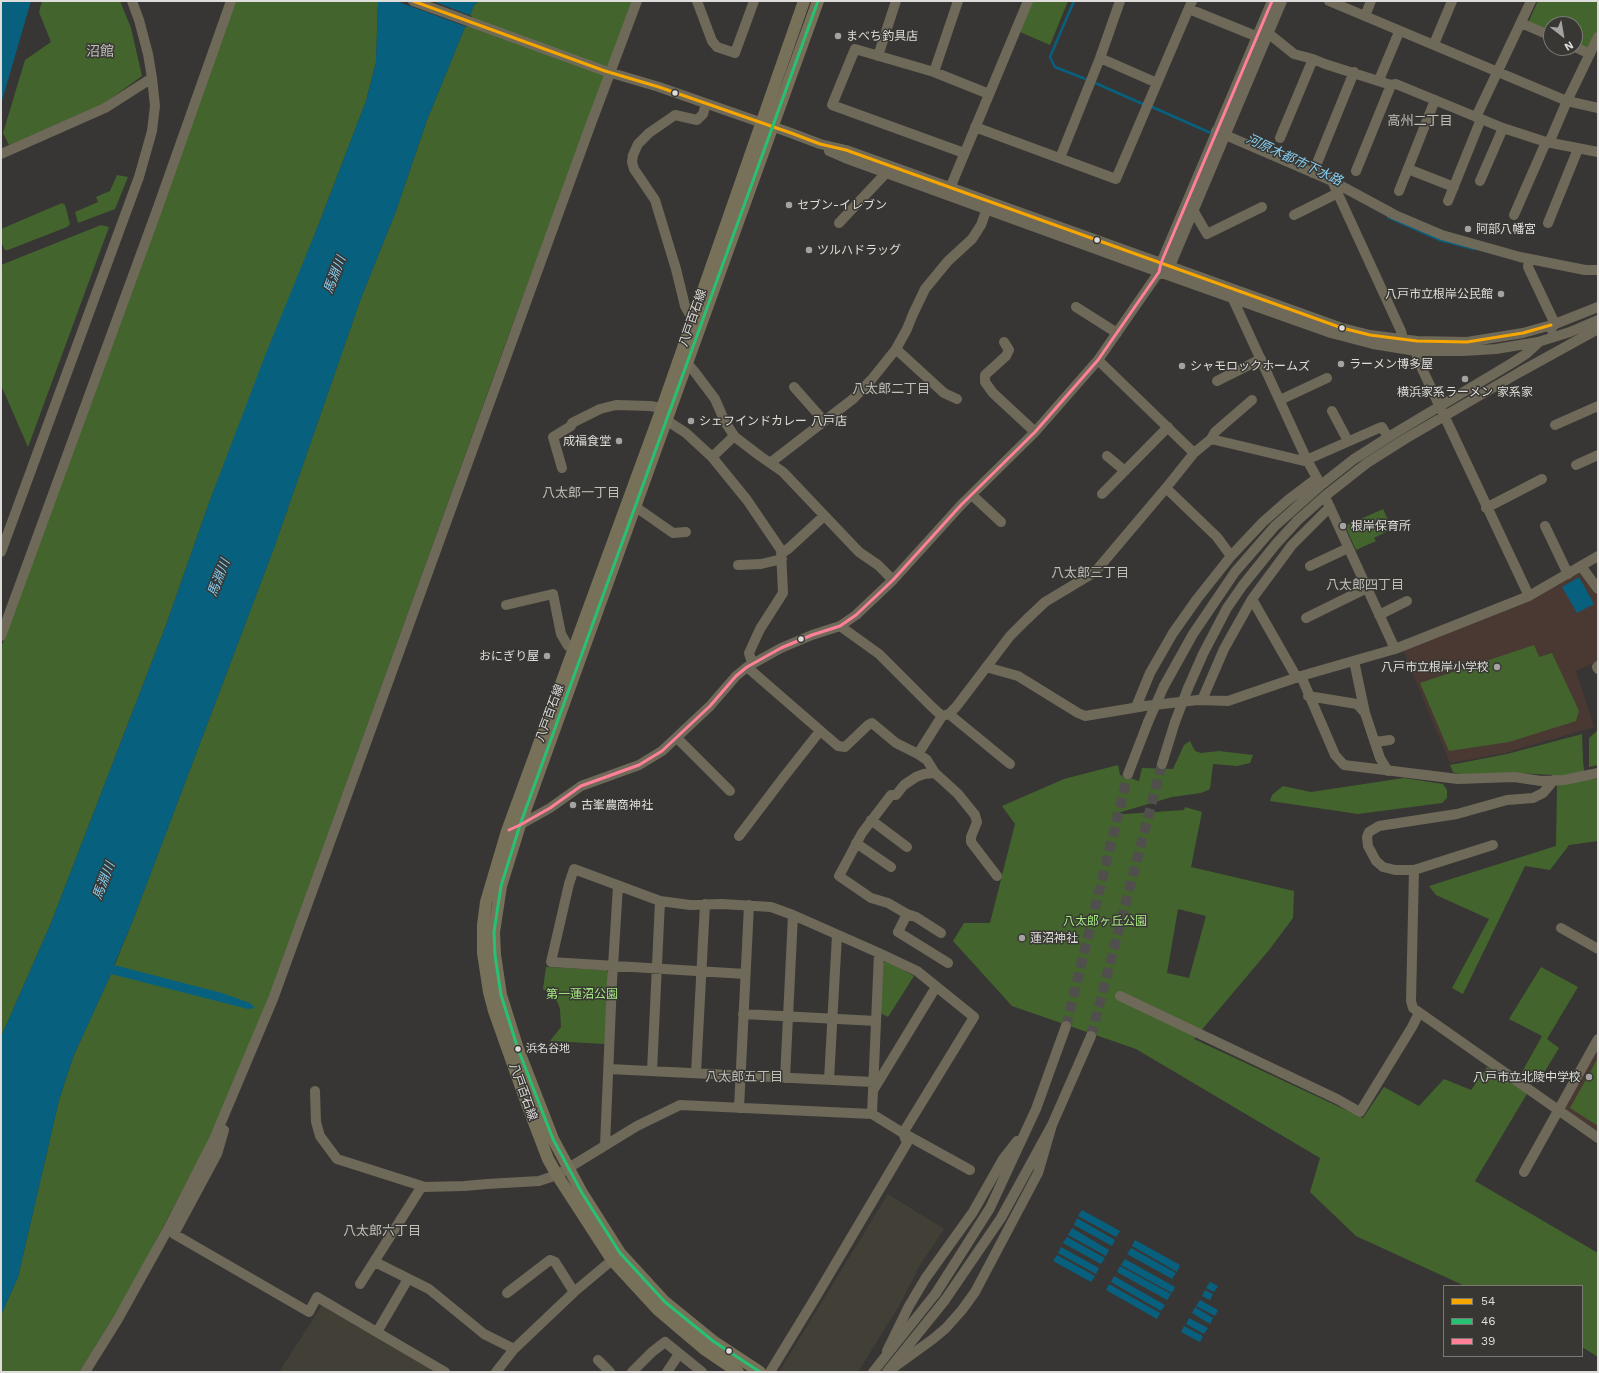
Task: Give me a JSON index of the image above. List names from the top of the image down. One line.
{"streets":{"main road":["八戸百石線"]},"districts":["沼館","高州二丁目","八太郎二丁目","八太郎一丁目","八太郎三丁目","八太郎四丁目","八太郎五丁目","八太郎六丁目"],"water":["河原木都市下水路","馬淵川"],"parks":["八太郎ヶ丘公園","第一蓮沼公園"],"places":["まべち釣具店","セブン-イレブン","阿部八幡宮","ツルハドラッグ","八戸市立根岸公民館","ラーメン博多屋","シャモロックホームズ","横浜家系ラーメン 家系家","シェフインドカレー 八戸店","成福食堂","根岸保育所","おにぎり屋","八戸市立根岸小学校","古峯農商神社","蓮沼神社","浜名谷地","八戸市立北陵中学校"],"lines":["transit line 54","transit line 46","transit line 39"],"legend":["54","46","39"],"north":"bottom right"}
